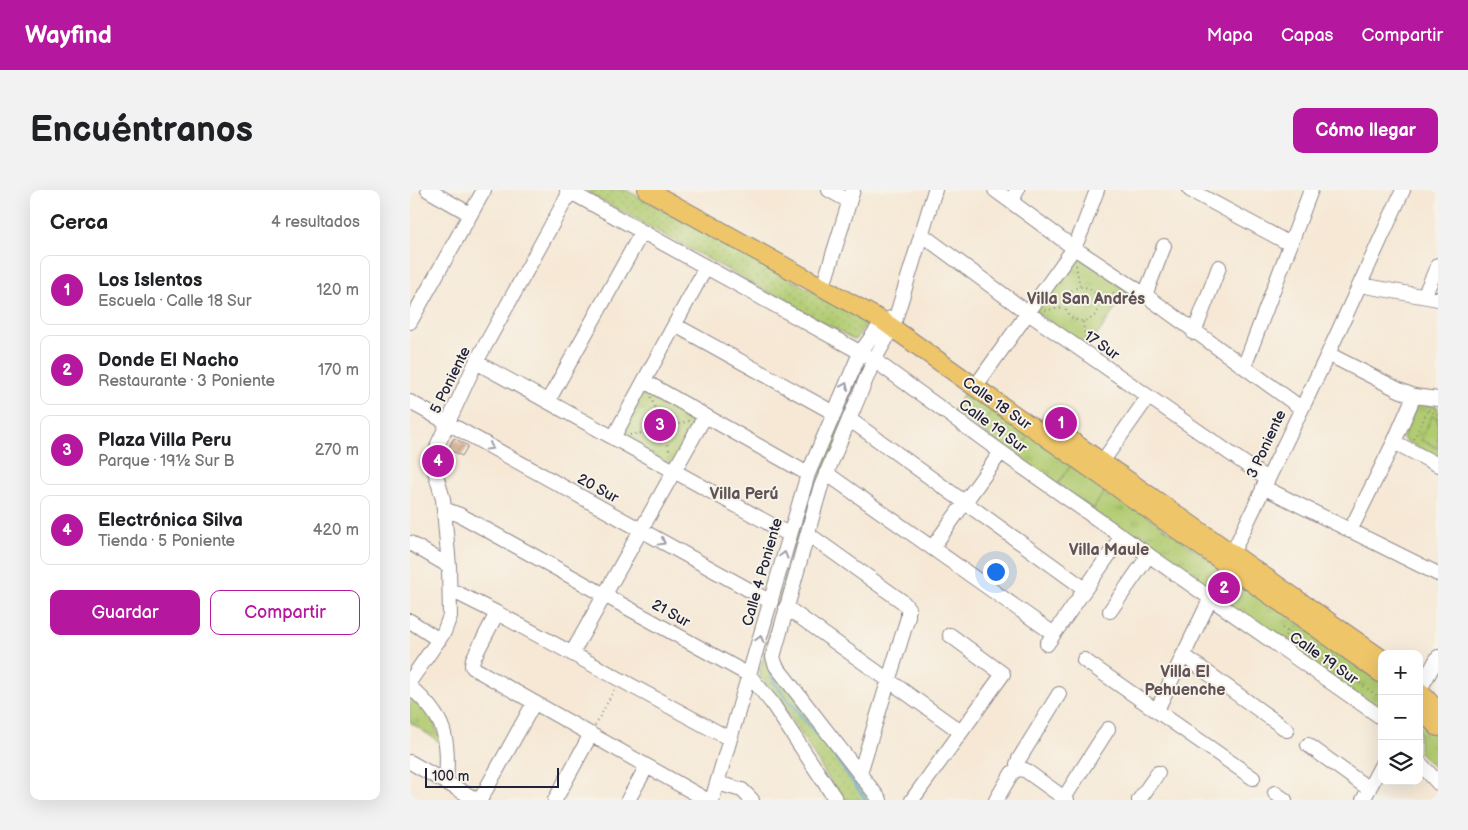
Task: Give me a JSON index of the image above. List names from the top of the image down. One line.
{"streets":{"main road":["Calle 18 Sur"],"street":["17 Sur","5 Poniente","Calle 19 Sur","3 Poniente","20 Sur","Calle 4 Poniente","21 Sur"]},"crossings":[["17 Sur","3 Poniente"],["17 Sur","Calle 4 Poniente"],["5 Poniente","Calle 19 Sur"],["5 Poniente","20 Sur"],["5 Poniente","21 Sur"],["Calle 18 Sur","3 Poniente"],["Calle 18 Sur","Calle 4 Poniente"],["Calle 19 Sur","3 Poniente"],["Calle 19 Sur","Calle 4 Poniente"],["20 Sur","Calle 4 Poniente"],["Calle 4 Poniente","21 Sur"]],"districts":["Villa San Andrés","Villa Perú","Villa Maule","Villa El Pehuenche"],"scale_bar":"100 m","page":{"header":"Wayfind","nav":["Mapa","Capas","Compartir"],"buttons":["Cómo llegar",["Guardar","Compartir"]],"title":"Encuéntranos","heading":["Cerca","4 resultados"],"list":[{"mark":"1","name":"Los Islentos","note":"Escuela · Calle 18 Sur","value":"120 m"},{"mark":"2","name":"Donde El Nacho","note":"Restaurante · 3 Poniente","value":"170 m"},{"mark":"3","name":"Plaza Villa Peru","note":"Parque · 19½ Sur B","value":"270 m"},{"mark":"4","name":"Electrónica Silva","note":"Tienda · 5 Poniente","value":"420 m"}],"pins":["1","3","4","2"],"map_buttons":["+","−"],"scale":"100 m"}}
